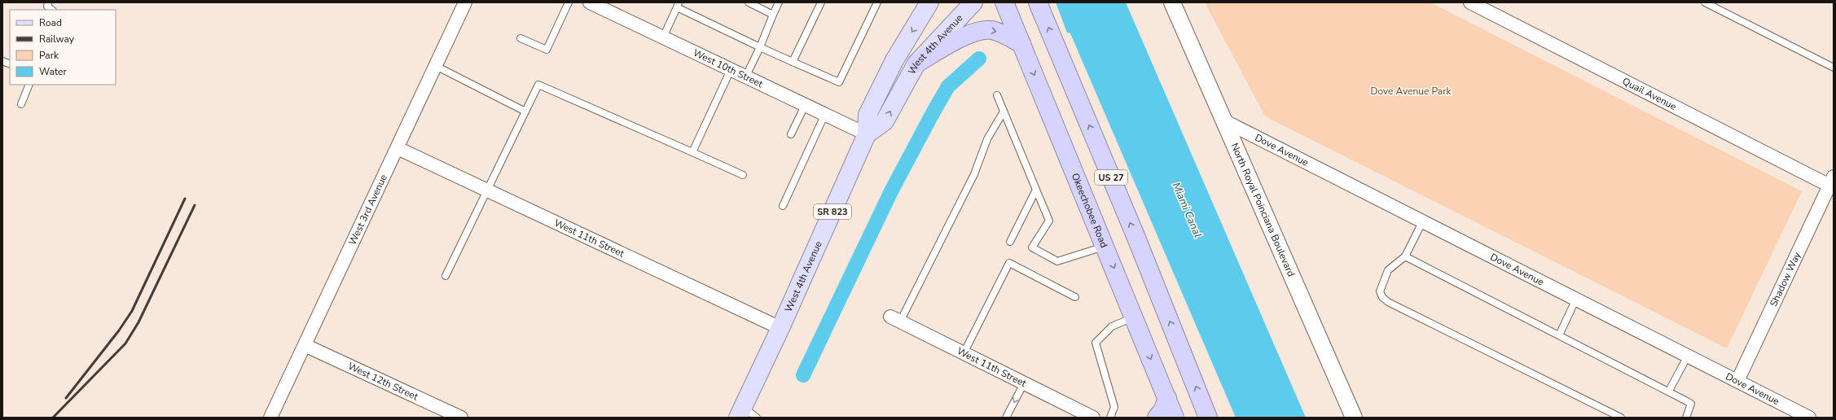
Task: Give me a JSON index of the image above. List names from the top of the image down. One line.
{"streets":{"highway":["US 27","Okeechobee Road"],"main road":["West 4th Avenue","SR 823"],"street":["West 10th Street","Quail Avenue","Dove Avenue","West 3rd Avenue","North Royal Poinciana Boulevard","West 11th Street","Shadow Way","West 12th Street"]},"crossings":[["West 4th Avenue","West 10th Street"],["West 4th Avenue","West 11th Street"],["Quail Avenue","Shadow Way"],["Dove Avenue","North Royal Poinciana Boulevard"],["Dove Avenue","Shadow Way"],["West 3rd Avenue","West 11th Street"],["West 3rd Avenue","West 12th Street"]],"water":["Miami Canal"],"parks":["Dove Avenue Park"],"legend":["Road","Railway","Park","Water"]}
